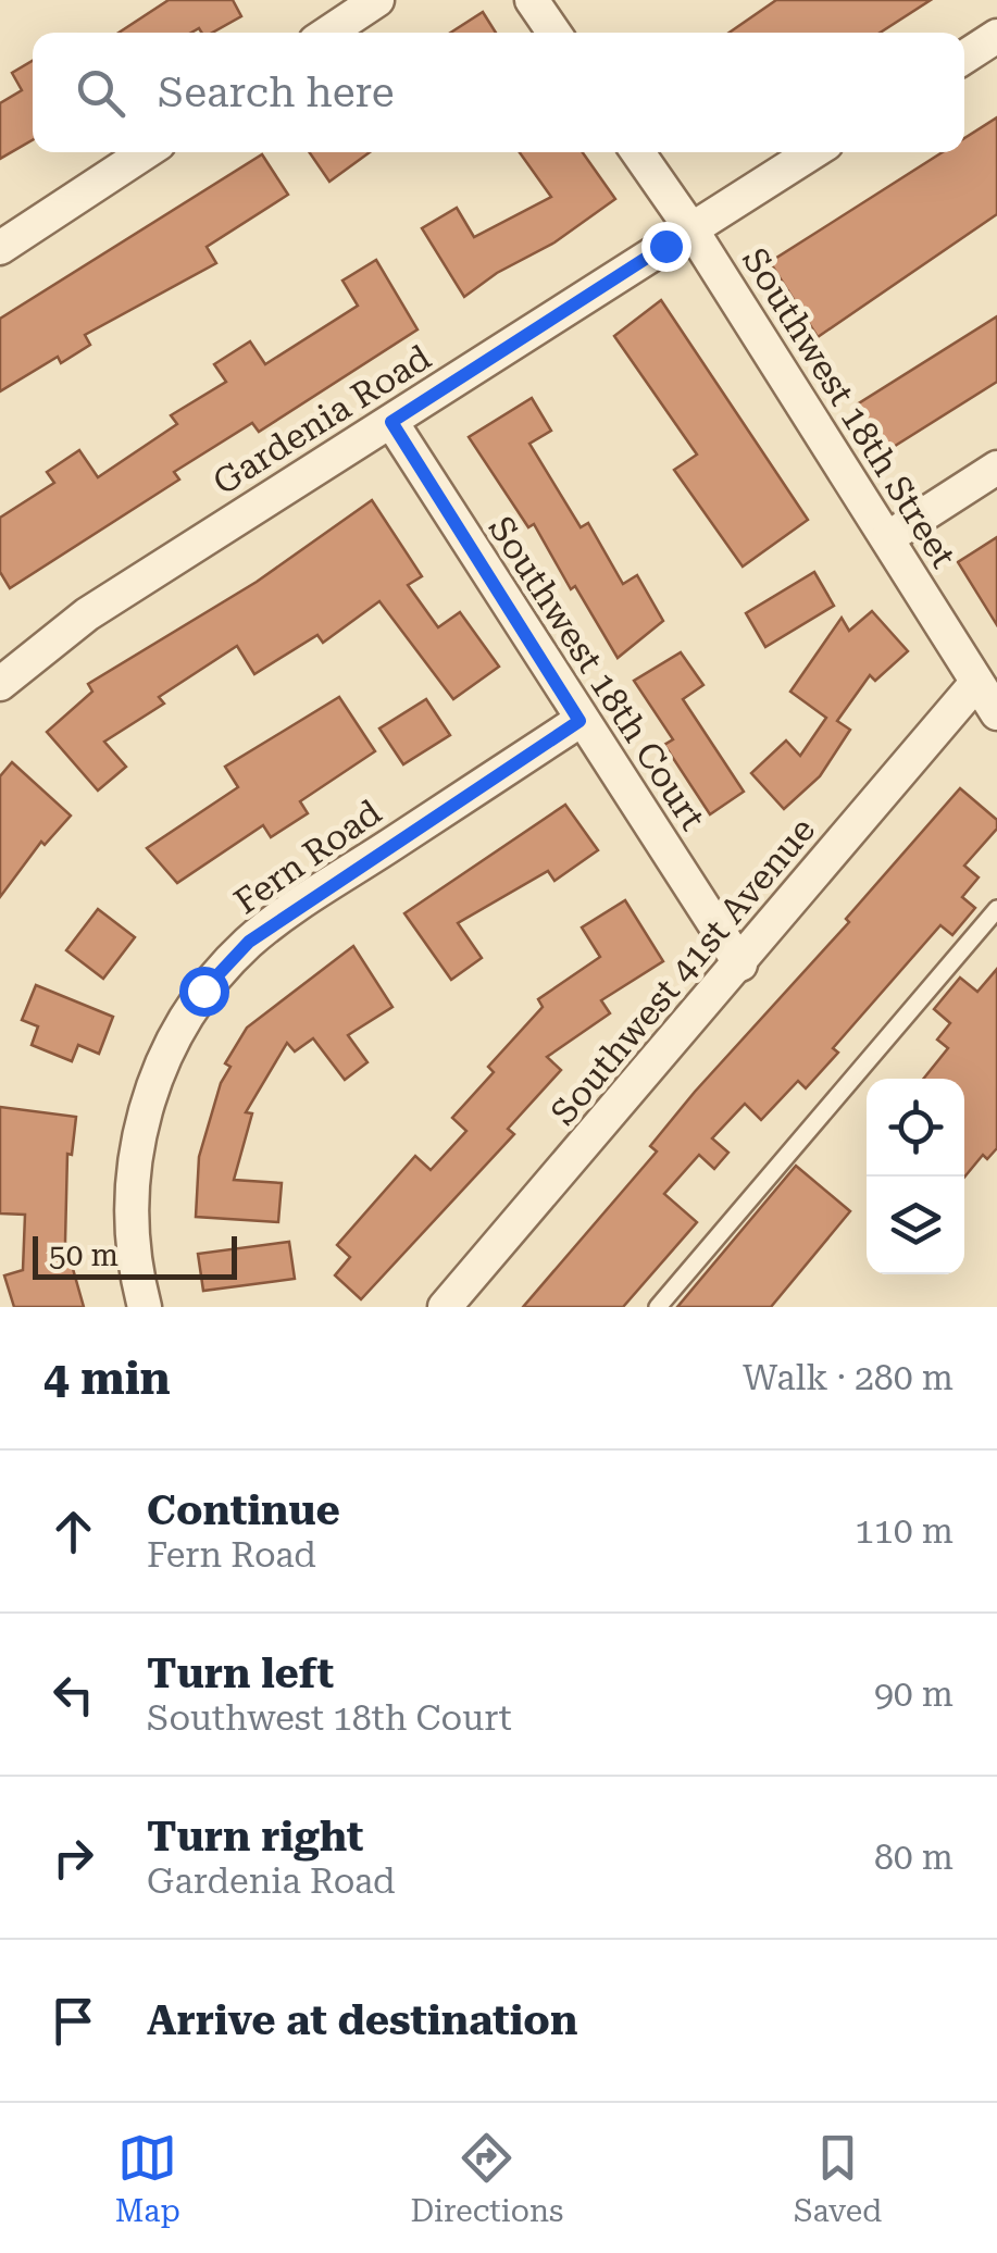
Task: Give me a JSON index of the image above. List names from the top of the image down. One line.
{"streets":{"street":["Southwest 18th Street","Gardenia Road","Southwest 18th Court","Fern Road","Southwest 41st Avenue"]},"crossings":[["Southwest 18th Street","Gardenia Road"],["Southwest 18th Street","Southwest 41st Avenue"],["Gardenia Road","Southwest 18th Court"],["Southwest 18th Court","Fern Road"],["Southwest 18th Court","Southwest 41st Avenue"]],"scale_bar":"50 m","page":{"search":"Search here","scale":"50 m","heading":["4 min","Walk · 280 m"],"list":[["Continue","Fern Road","110 m"],["Turn left","Southwest 18th Court","90 m"],["Turn right","Gardenia Road","80 m"],"Arrive at destination"],"nav":["Map","Directions","Saved"]}}
